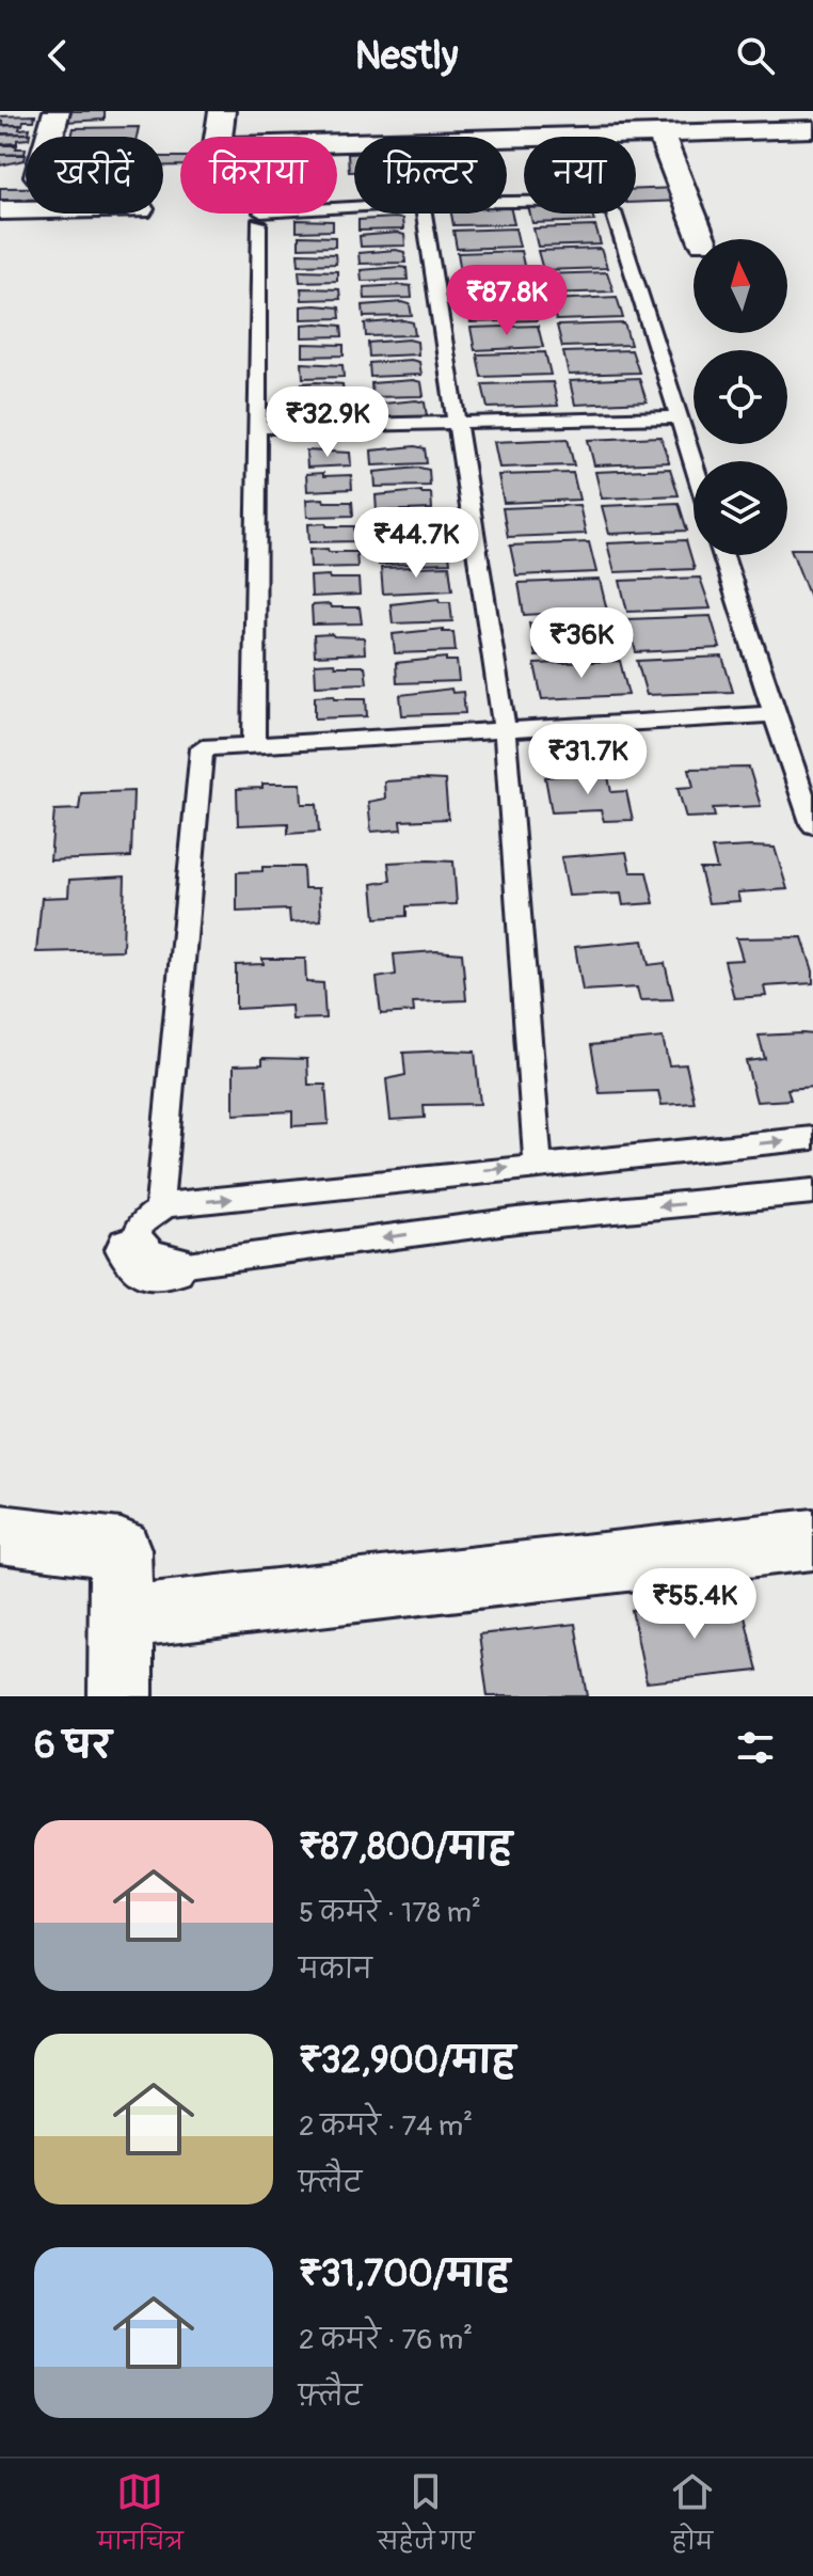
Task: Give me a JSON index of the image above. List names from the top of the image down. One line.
{"north":"top","page":{"header":"Nestly","chip":["खरीदें","किराया","फ़िल्टर","नया"],"price":["₹87.8K","₹32.9K","₹44.7K","₹36K","₹31.7K","₹55.4K"],"heading":"6 घर","list":[{"name":"₹87,800/माह","note":"5 कमरे · 178 m² · मकान"},{"name":"₹32,900/माह","note":"2 कमरे · 74 m² · फ़्लैट"},{"name":"₹31,700/माह","note":"2 कमरे · 76 m² · फ़्लैट"}],"tabs":["मानचित्र","सहेजे गए","होम"]}}
